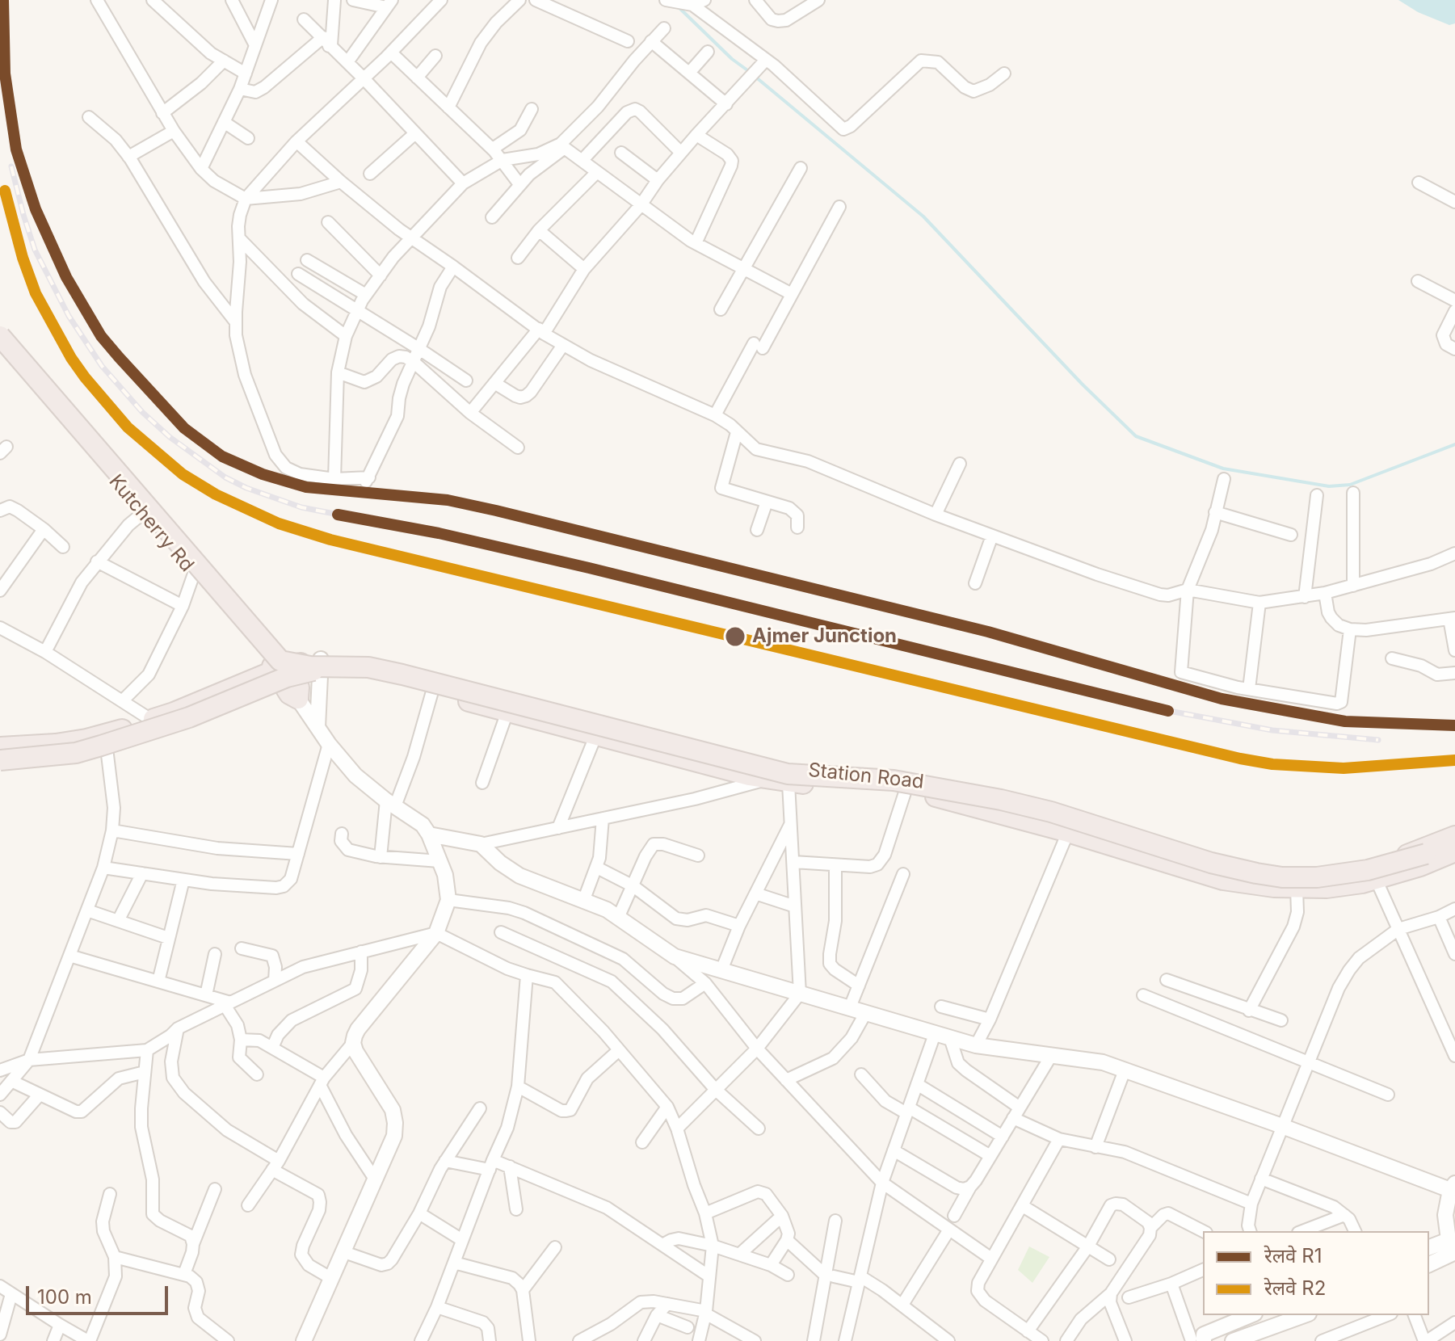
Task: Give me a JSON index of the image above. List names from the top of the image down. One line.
{"streets":{"highway":["Kutcherry Rd","Station Road"]},"crossings":[["Kutcherry Rd","Station Road"]],"places":["Ajmer Junction"],"lines":["rail line R1","rail line R2"],"legend":["रेलवे R1","रेलवे R2"],"scale_bar":"100 m"}
